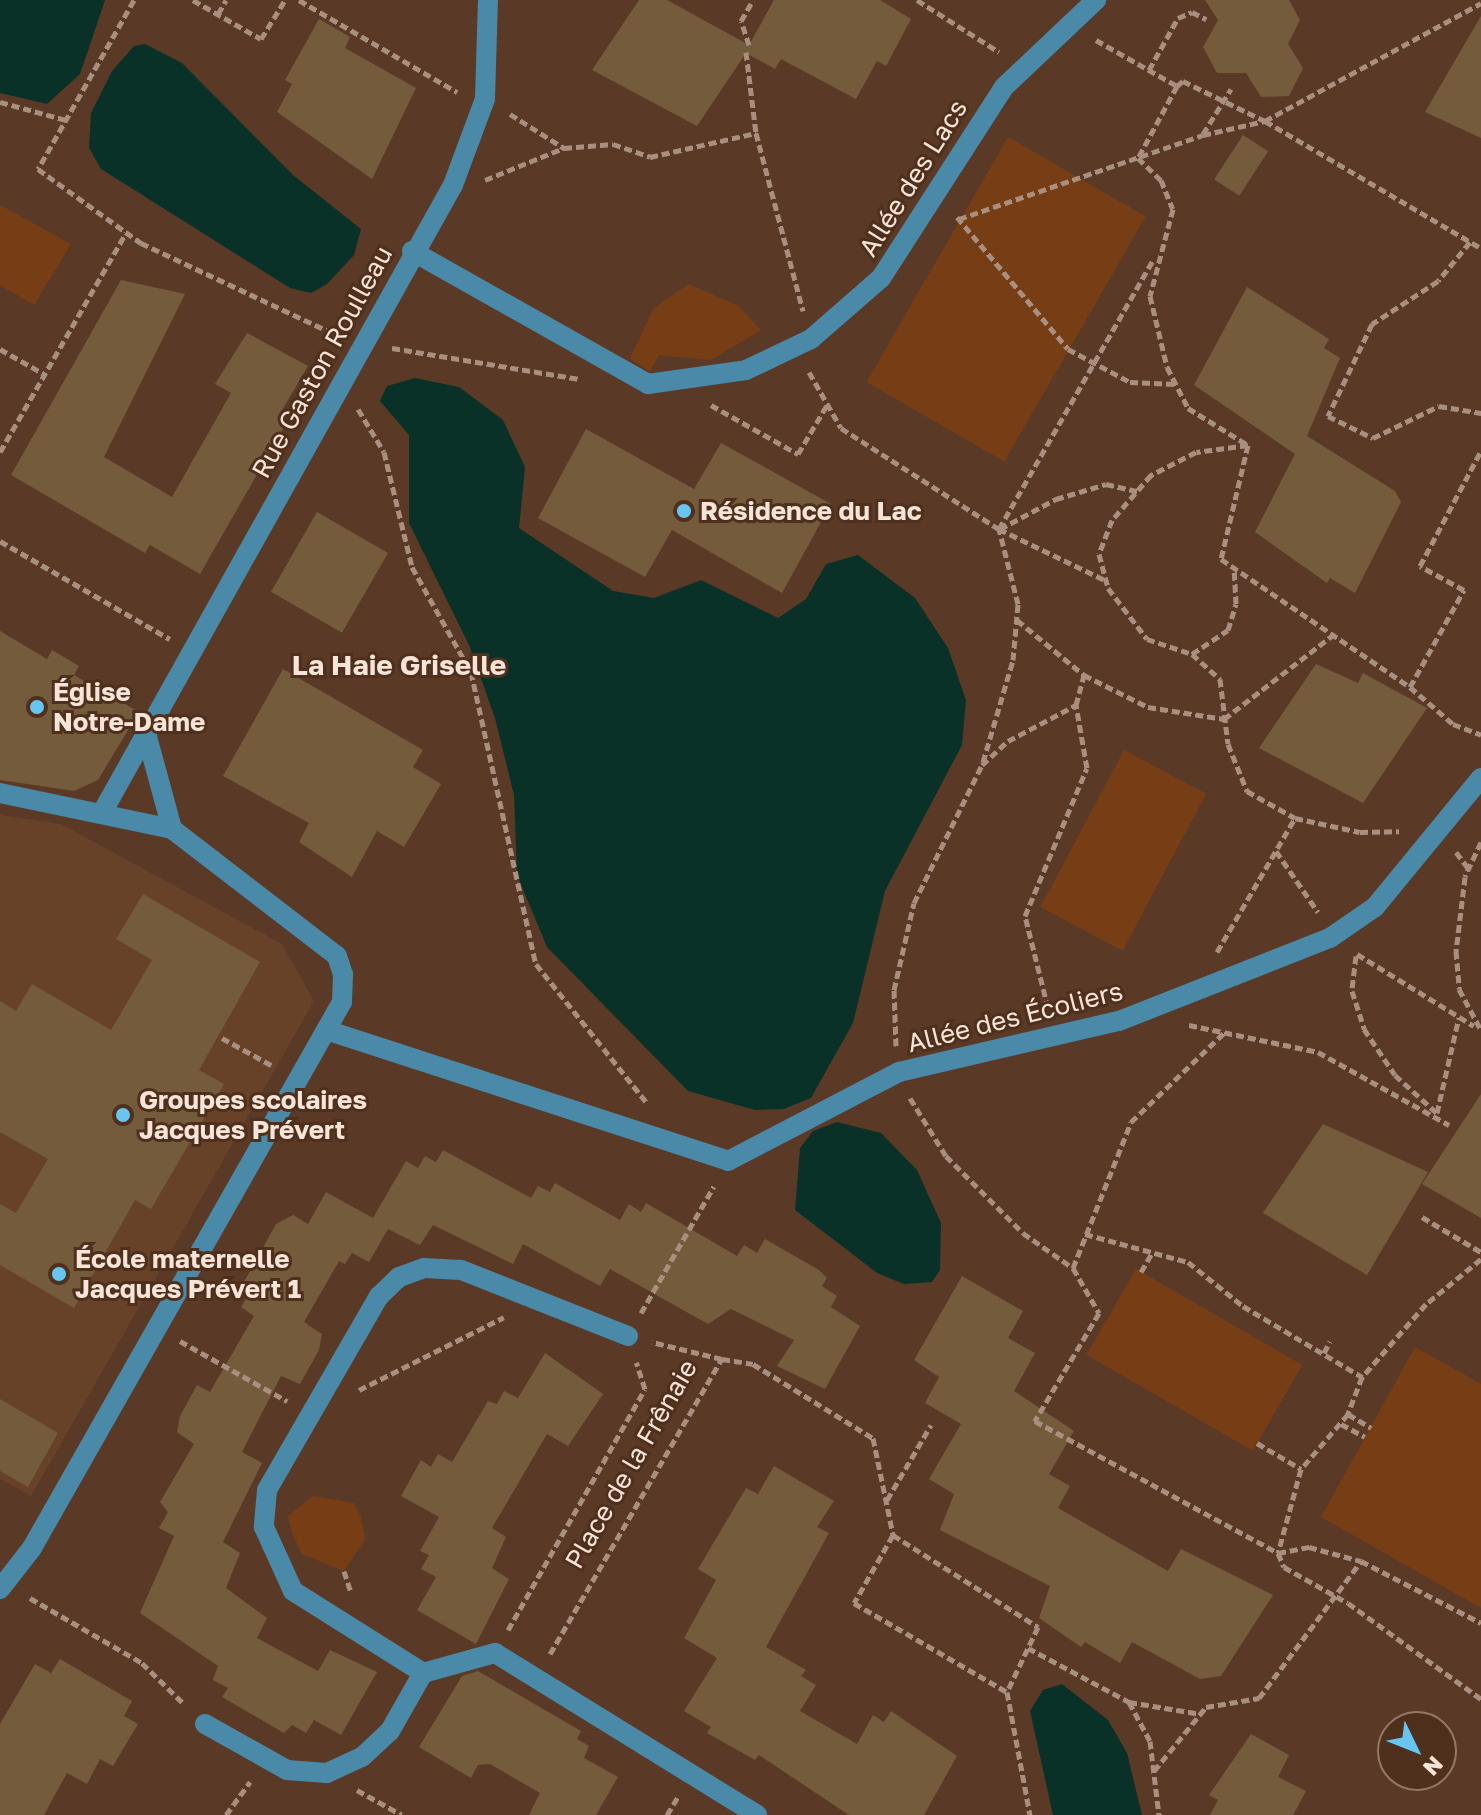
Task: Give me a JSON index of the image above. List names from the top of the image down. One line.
{"streets":{"street":["Allée des Lacs","Rue Gaston Roulleau","Allée des Écoliers"],"path":["Place de la Frênaie"]},"crossings":[["Allée des Lacs","Rue Gaston Roulleau"]],"districts":["La Haie Griselle"],"places":["Résidence du Lac","Église Notre-Dame","Groupes scolaires Jacques Prévert","École maternelle Jacques Prévert 1"],"north":"bottom right"}
